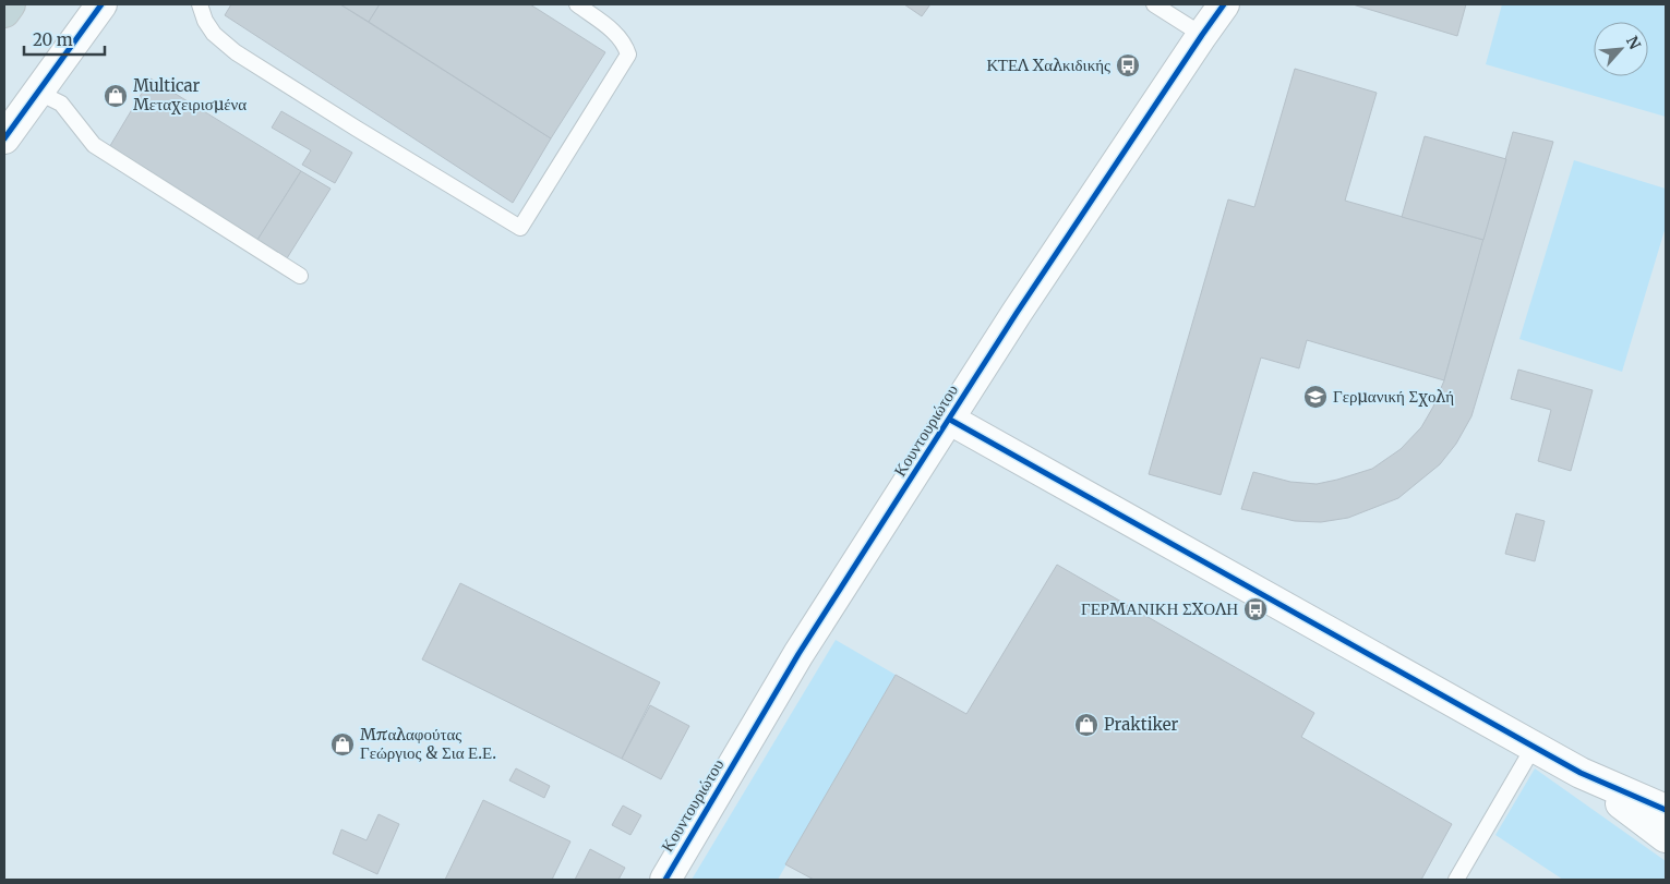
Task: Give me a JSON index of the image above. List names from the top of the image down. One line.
{"streets":{"street":["Κουντουριώτου"]},"places":{"bus stop":["ΚΤΕΛ Χαλκιδικής","ΓΕΡΜΑΝΙΚΗ ΣΧΟΛΗ"],"shop":["Multicar Μεταχειρισμένα","Praktiker","Μπαλαφούτας Γεώργιος & Σια Ε.Ε."],"school or university":["Γερμανική Σχολή"]},"scale_bar":"20 m","north":"top right"}
